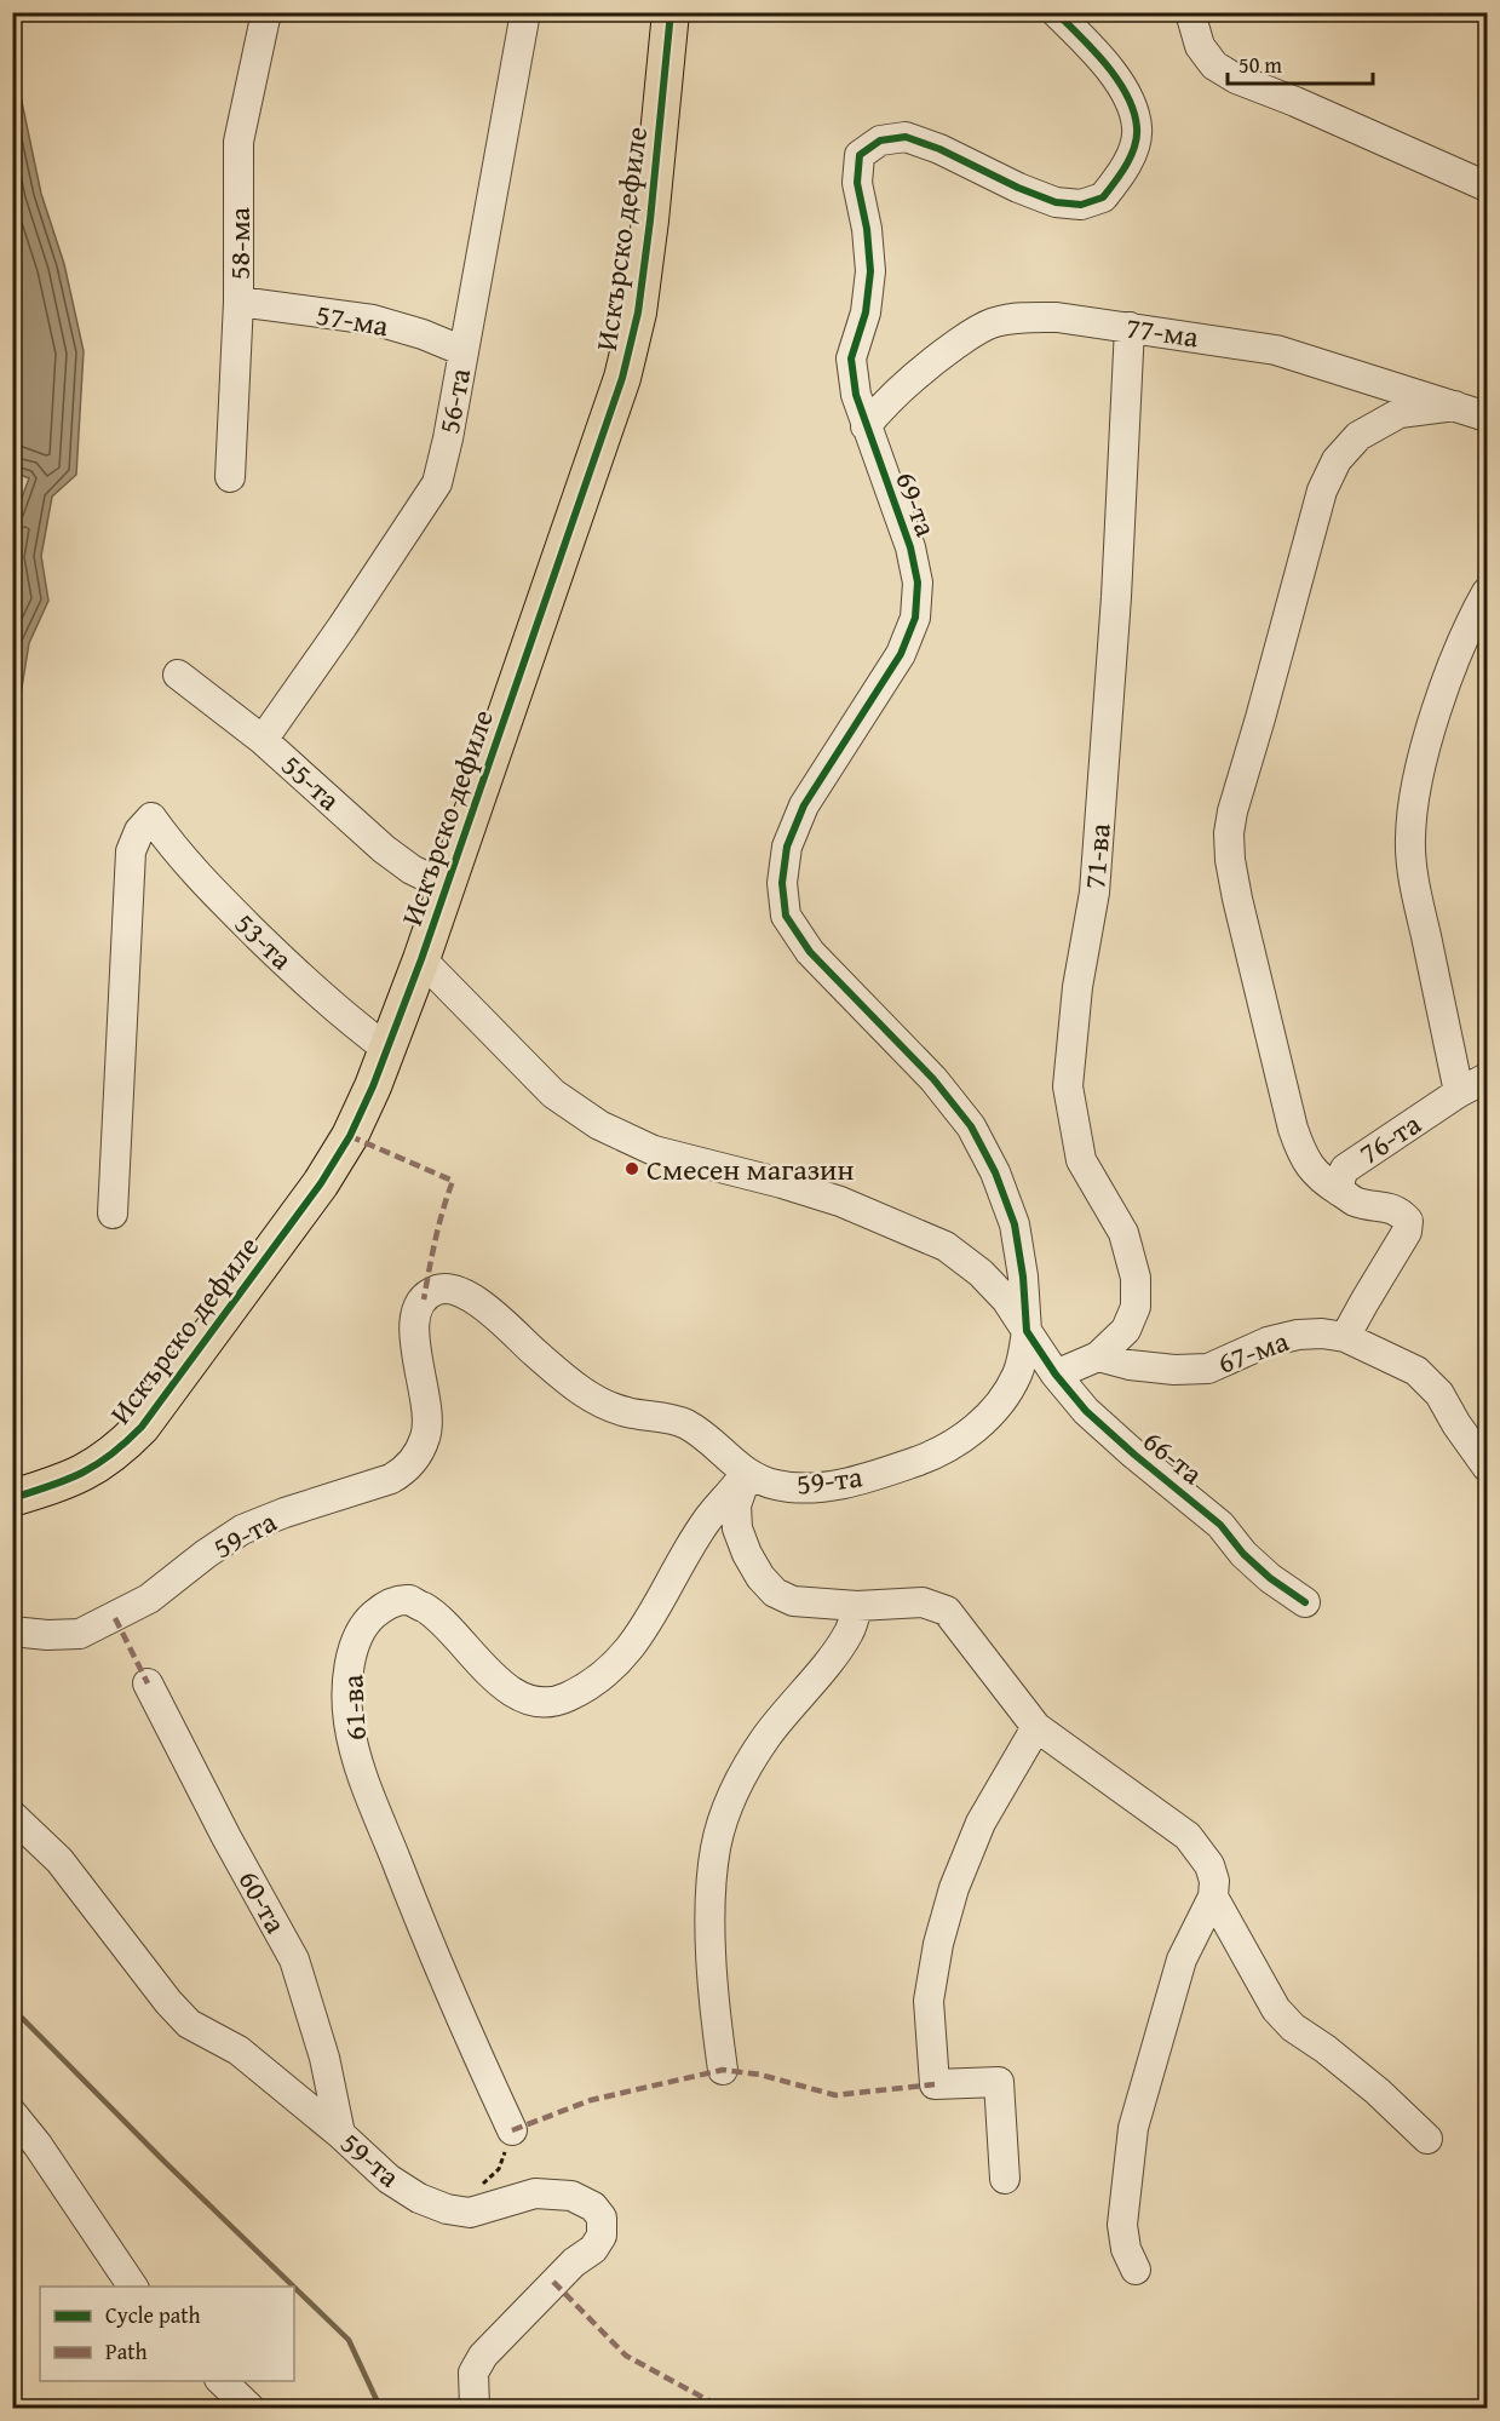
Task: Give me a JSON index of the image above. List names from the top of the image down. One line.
{"streets":{"main road":["Искърско дефиле"],"street":["58-ма","57-ма","77-ма","56-та","69-та","55-та","71-ва","53-та","76-та","67-ма","66-та","59-та","61-ва","60-та"]},"crossings":[["Искърско дефиле","55-та"],["Искърско дефиле","53-та"],["58-ма","57-ма"],["57-ма","56-та"],["77-ма","69-та"],["77-ма","71-ва"],["56-та","55-та"],["69-та","66-та"],["69-та","59-та"],["71-ва","67-ма"],["76-та","67-ма"],["66-та","59-та"],["59-та","61-ва"],["59-та","60-та"]],"places":["Смесен магазин"],"legend":["Cycle path","Path"],"scale_bar":"50 m"}
